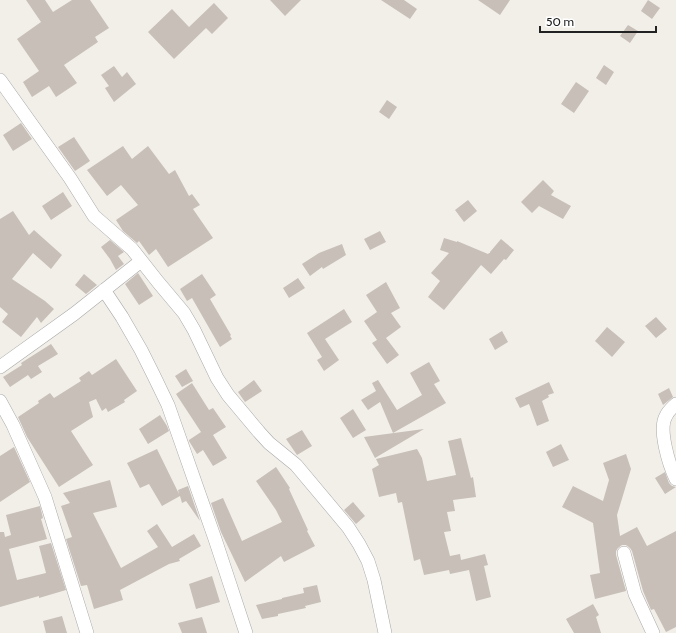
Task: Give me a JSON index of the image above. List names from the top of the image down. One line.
{"scale_bar":"50 m"}
